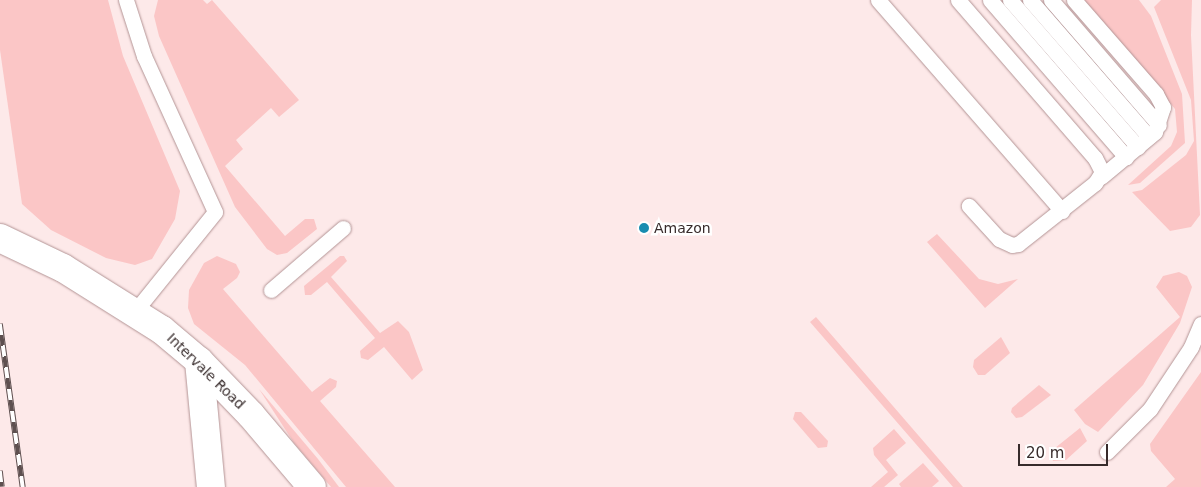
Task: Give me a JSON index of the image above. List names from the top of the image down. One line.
{"streets":{"main road":["Intervale Road"]},"places":["Amazon"],"scale_bar":"20 m"}
